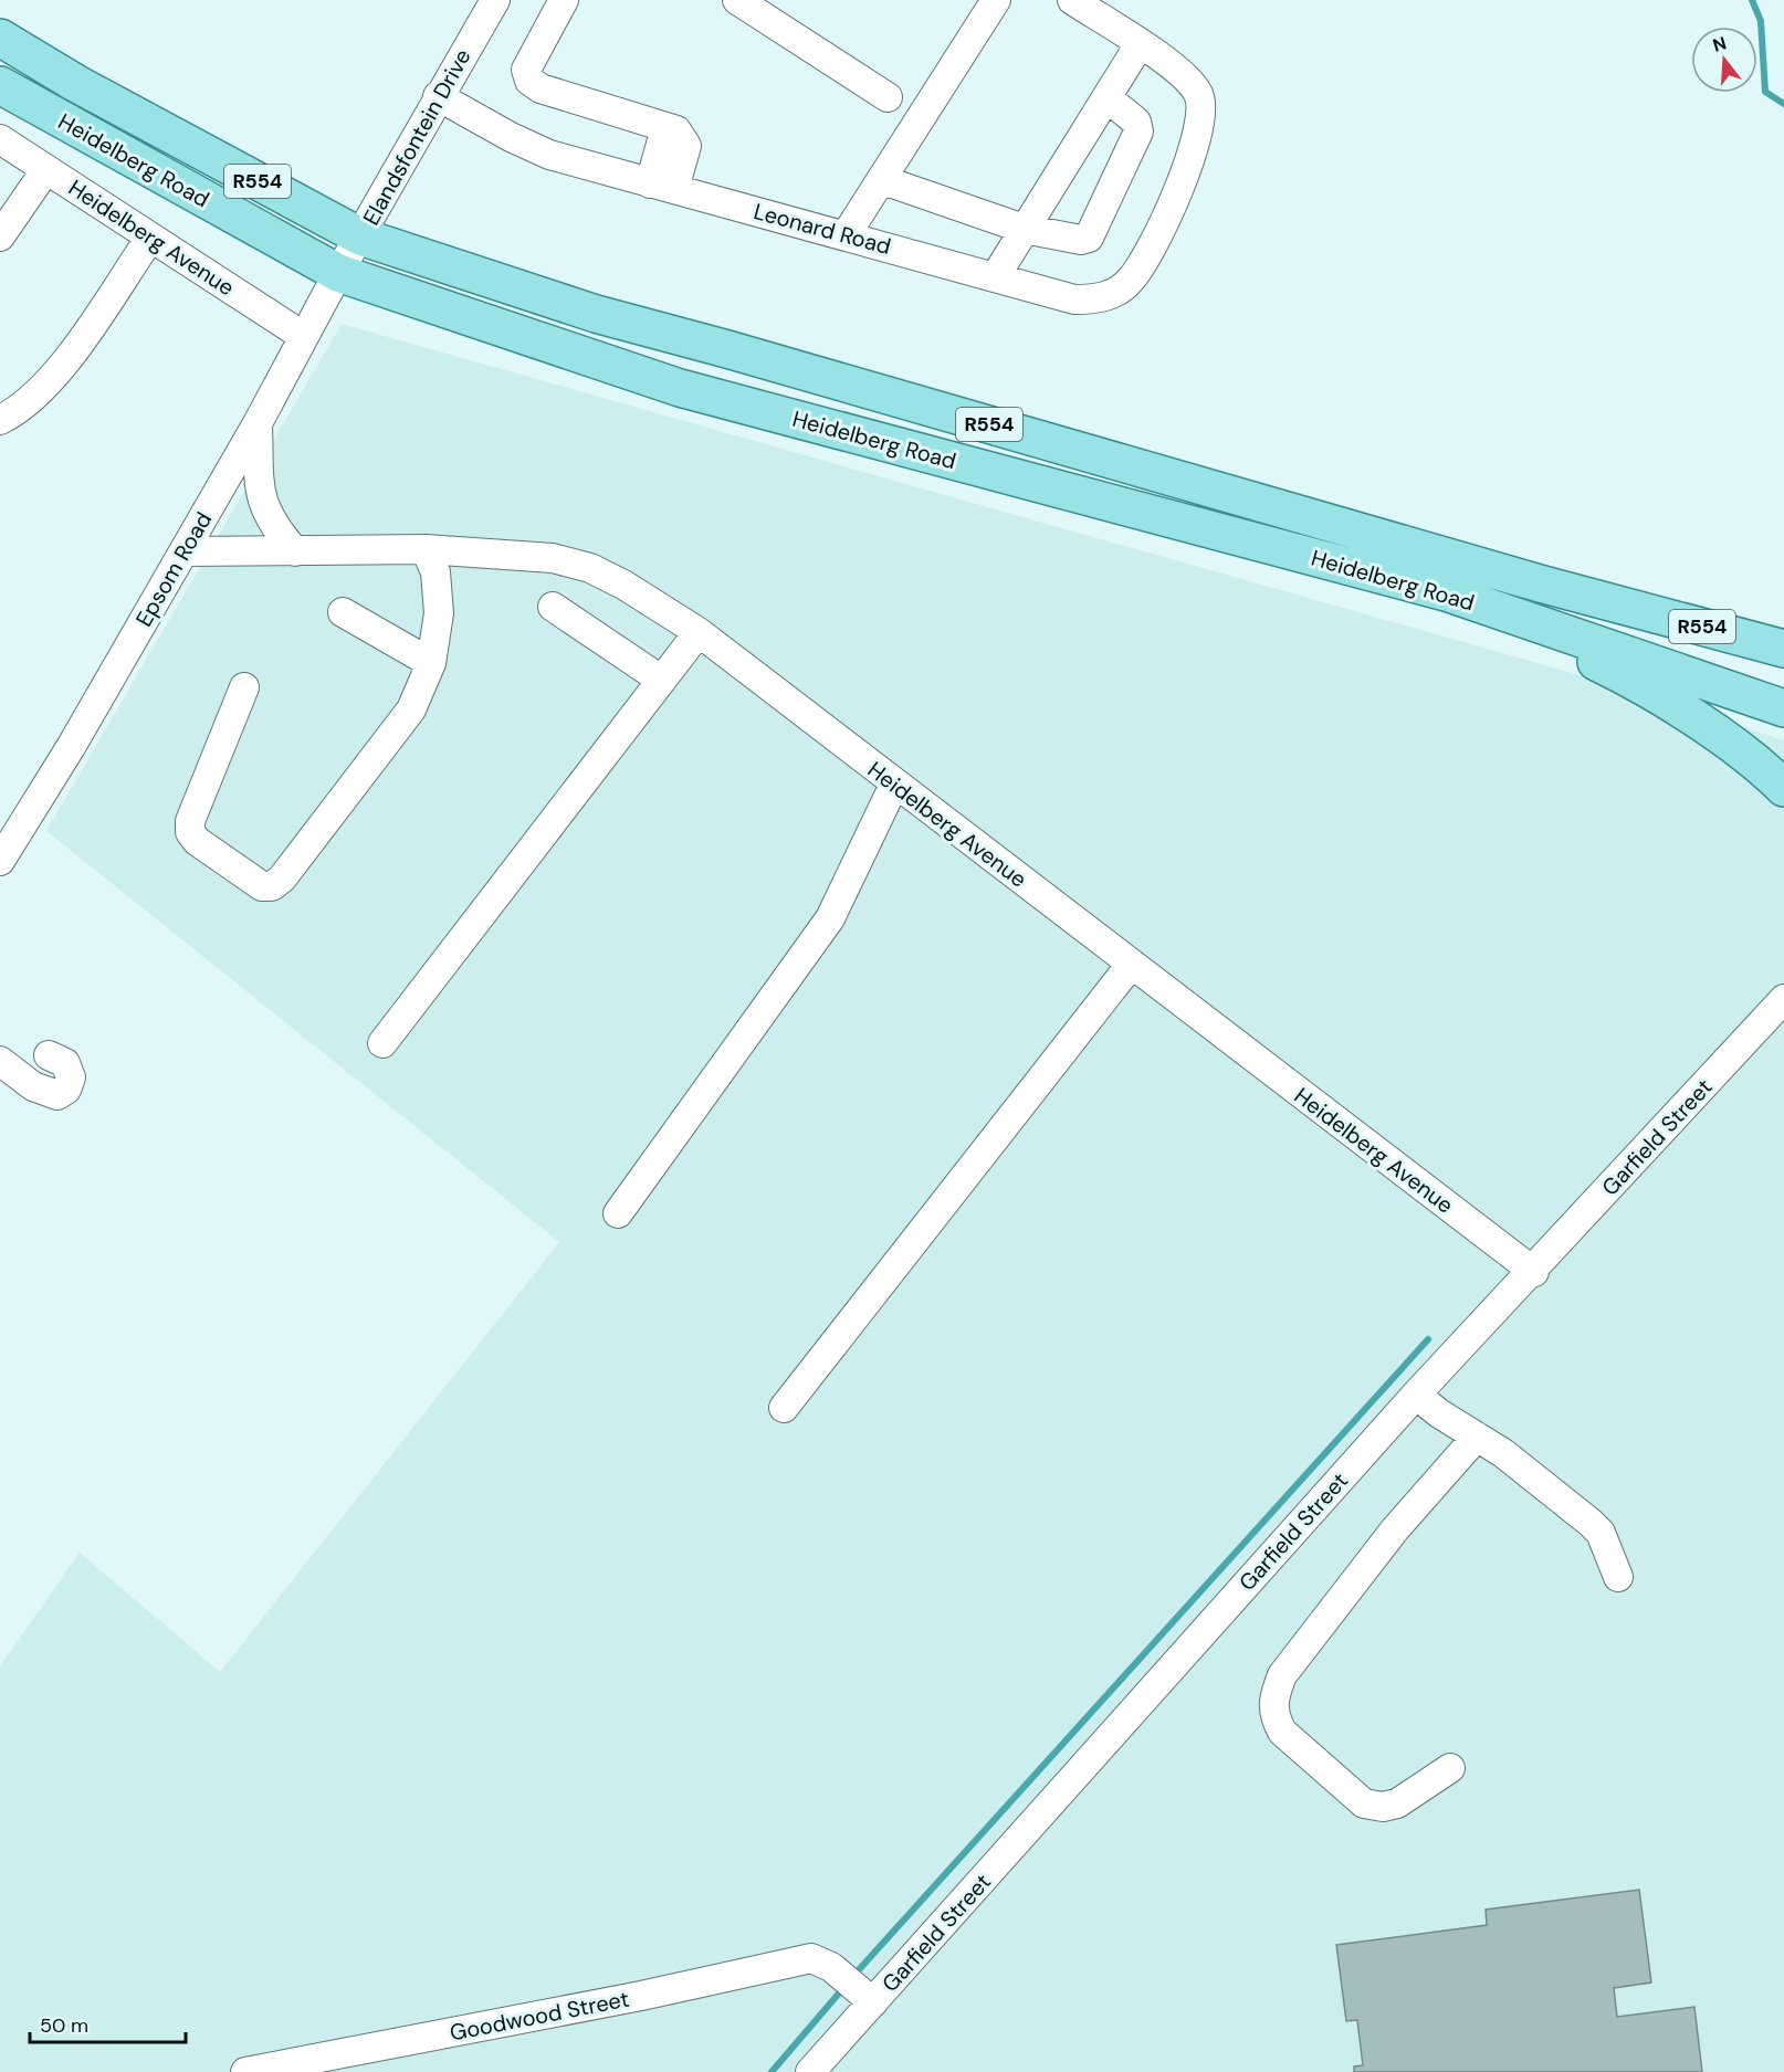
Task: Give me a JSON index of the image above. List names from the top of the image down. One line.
{"streets":{"main road":["Heidelberg Road","R554"],"street":["Elandsfontein Drive","Leonard Road","Heidelberg Avenue","Epsom Road","Garfield Street","Goodwood Street"]},"crossings":[["Elandsfontein Drive","Heidelberg Road"],["Elandsfontein Drive","Leonard Road"],["Elandsfontein Drive","Epsom Road"],["Heidelberg Road","Epsom Road"],["Heidelberg Avenue","Epsom Road"],["Heidelberg Avenue","Garfield Street"],["Garfield Street","Goodwood Street"]],"scale_bar":"50 m","north":"top"}
